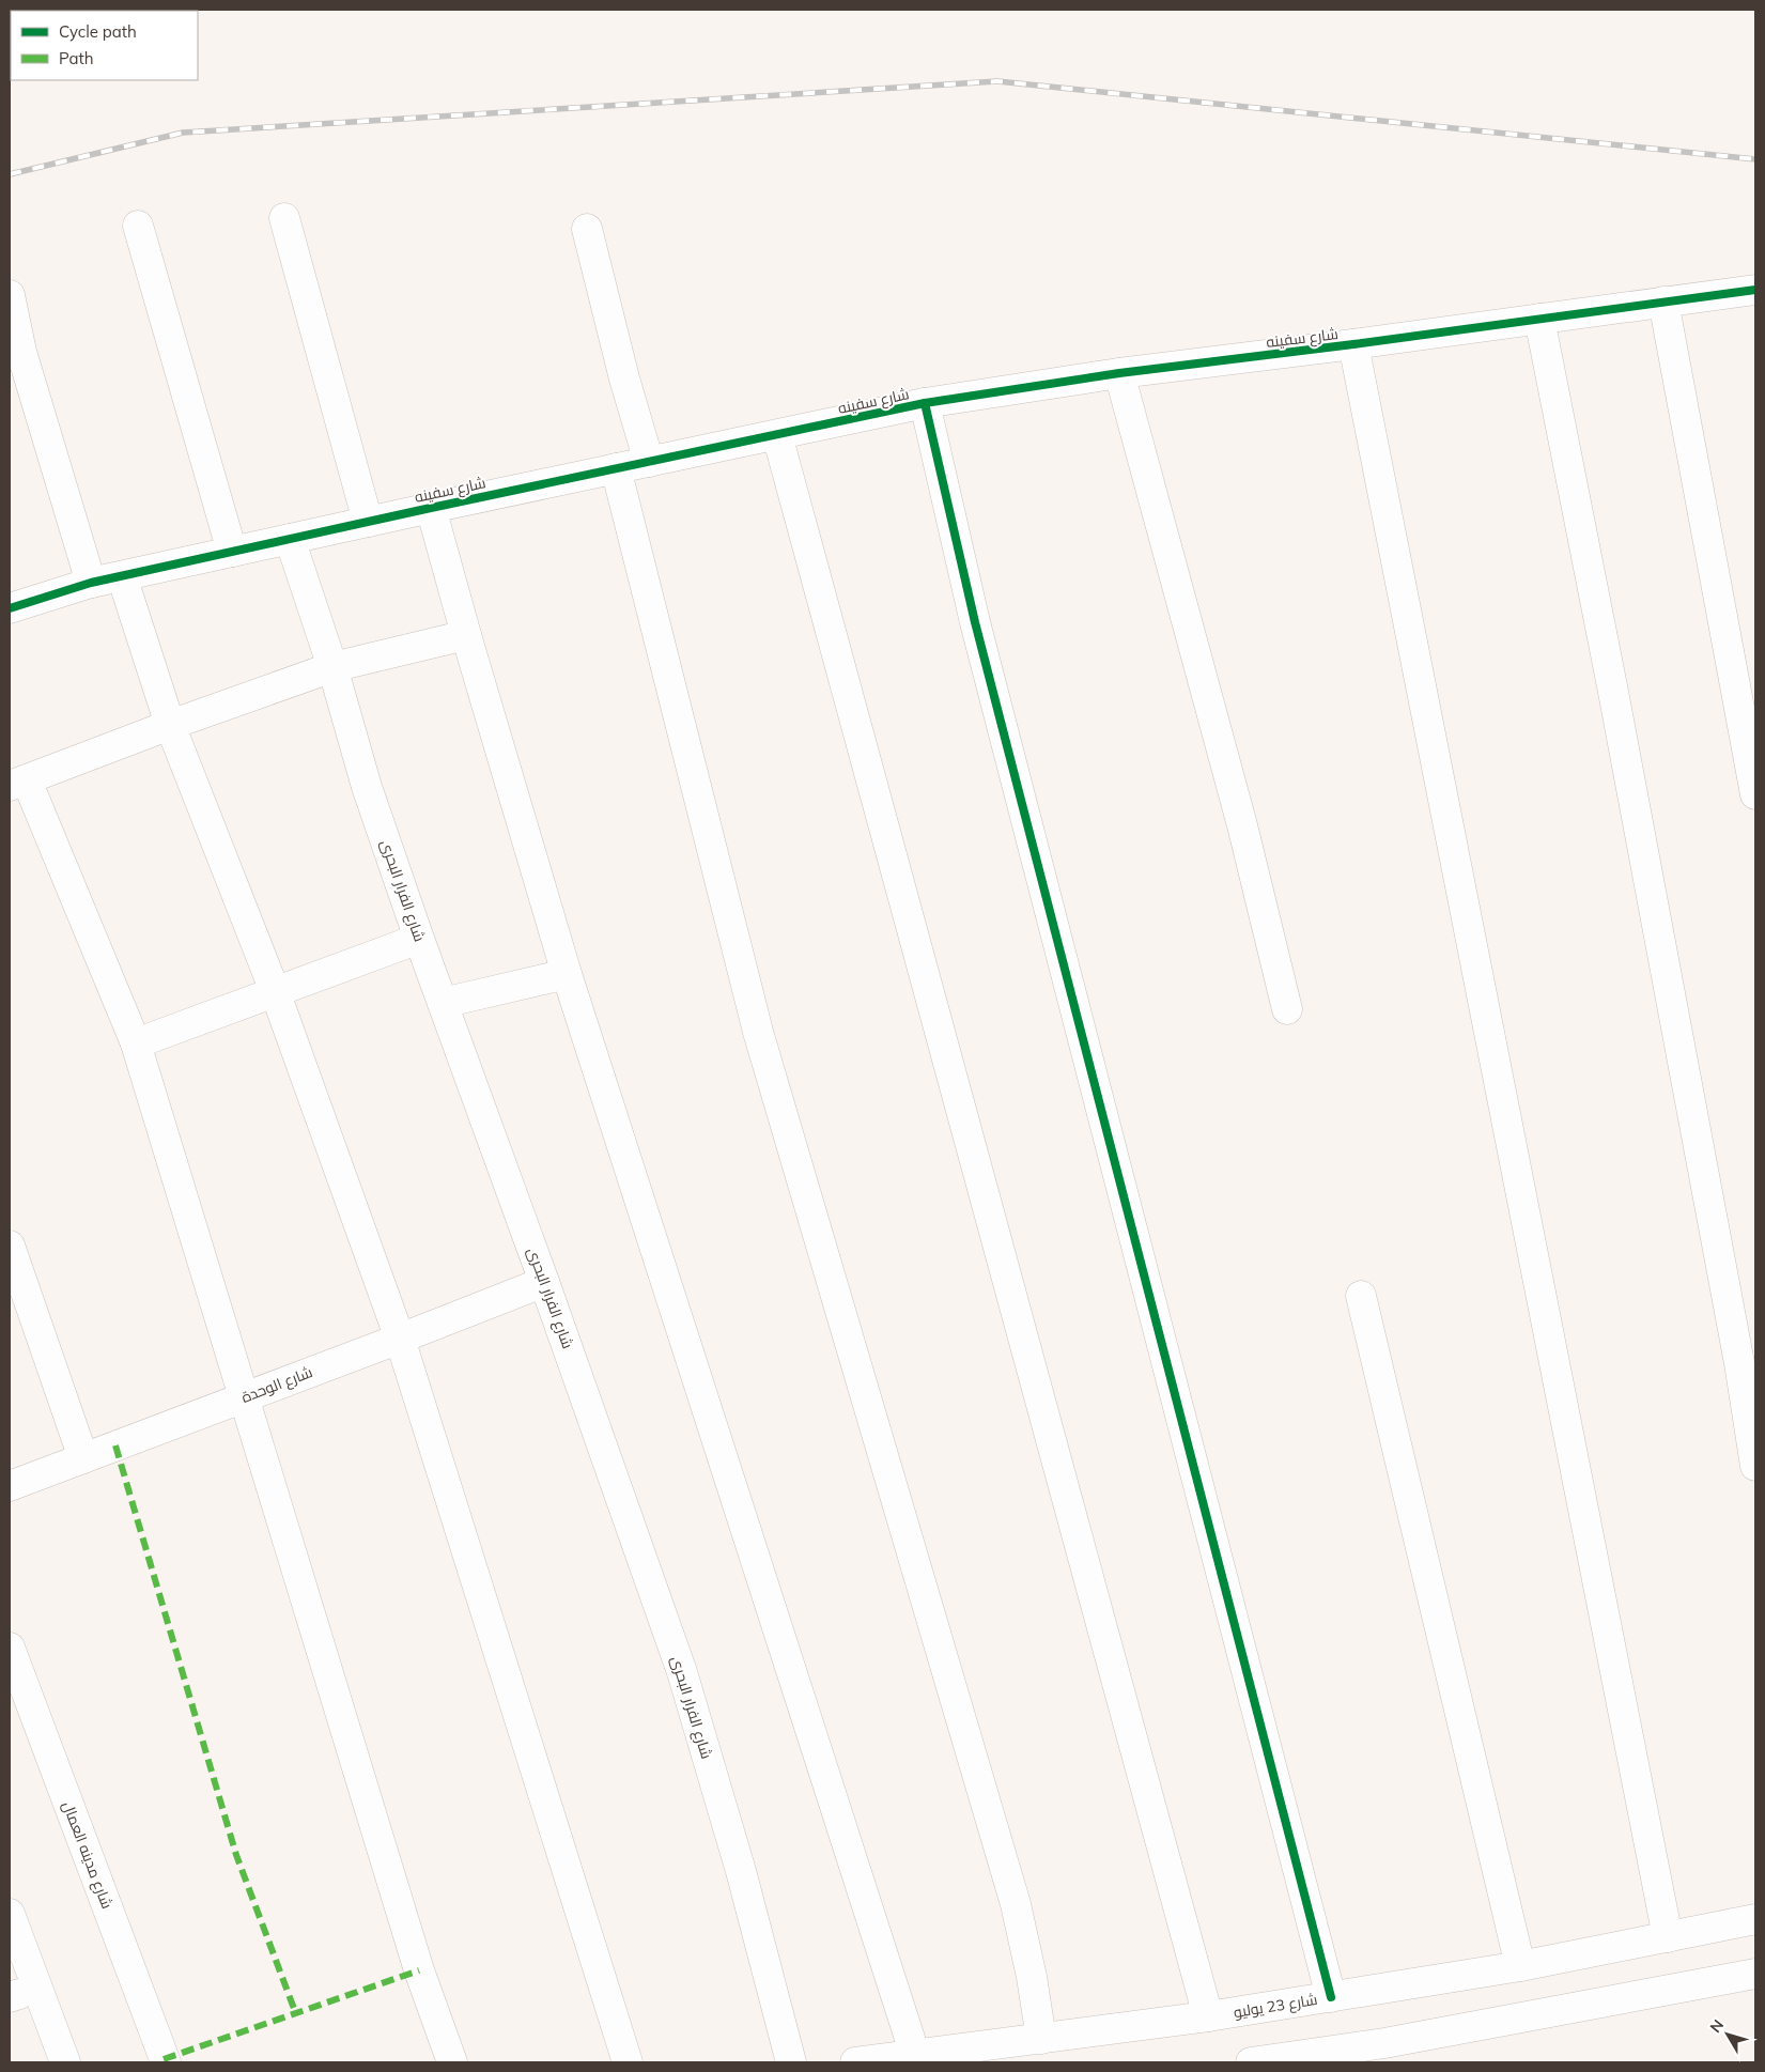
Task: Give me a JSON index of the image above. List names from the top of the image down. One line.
{"streets":{"street":["شارع سفينه","شارع الفرار البحرى","شارع الوحدة","شارع مدينه العمال","شارع 23 يوليو"]},"crossings":[["شارع سفينه","شارع الفرار البحرى"],["شارع الفرار البحرى","شارع الوحدة"]],"legend":["Cycle path","Path"],"north":"top left"}
